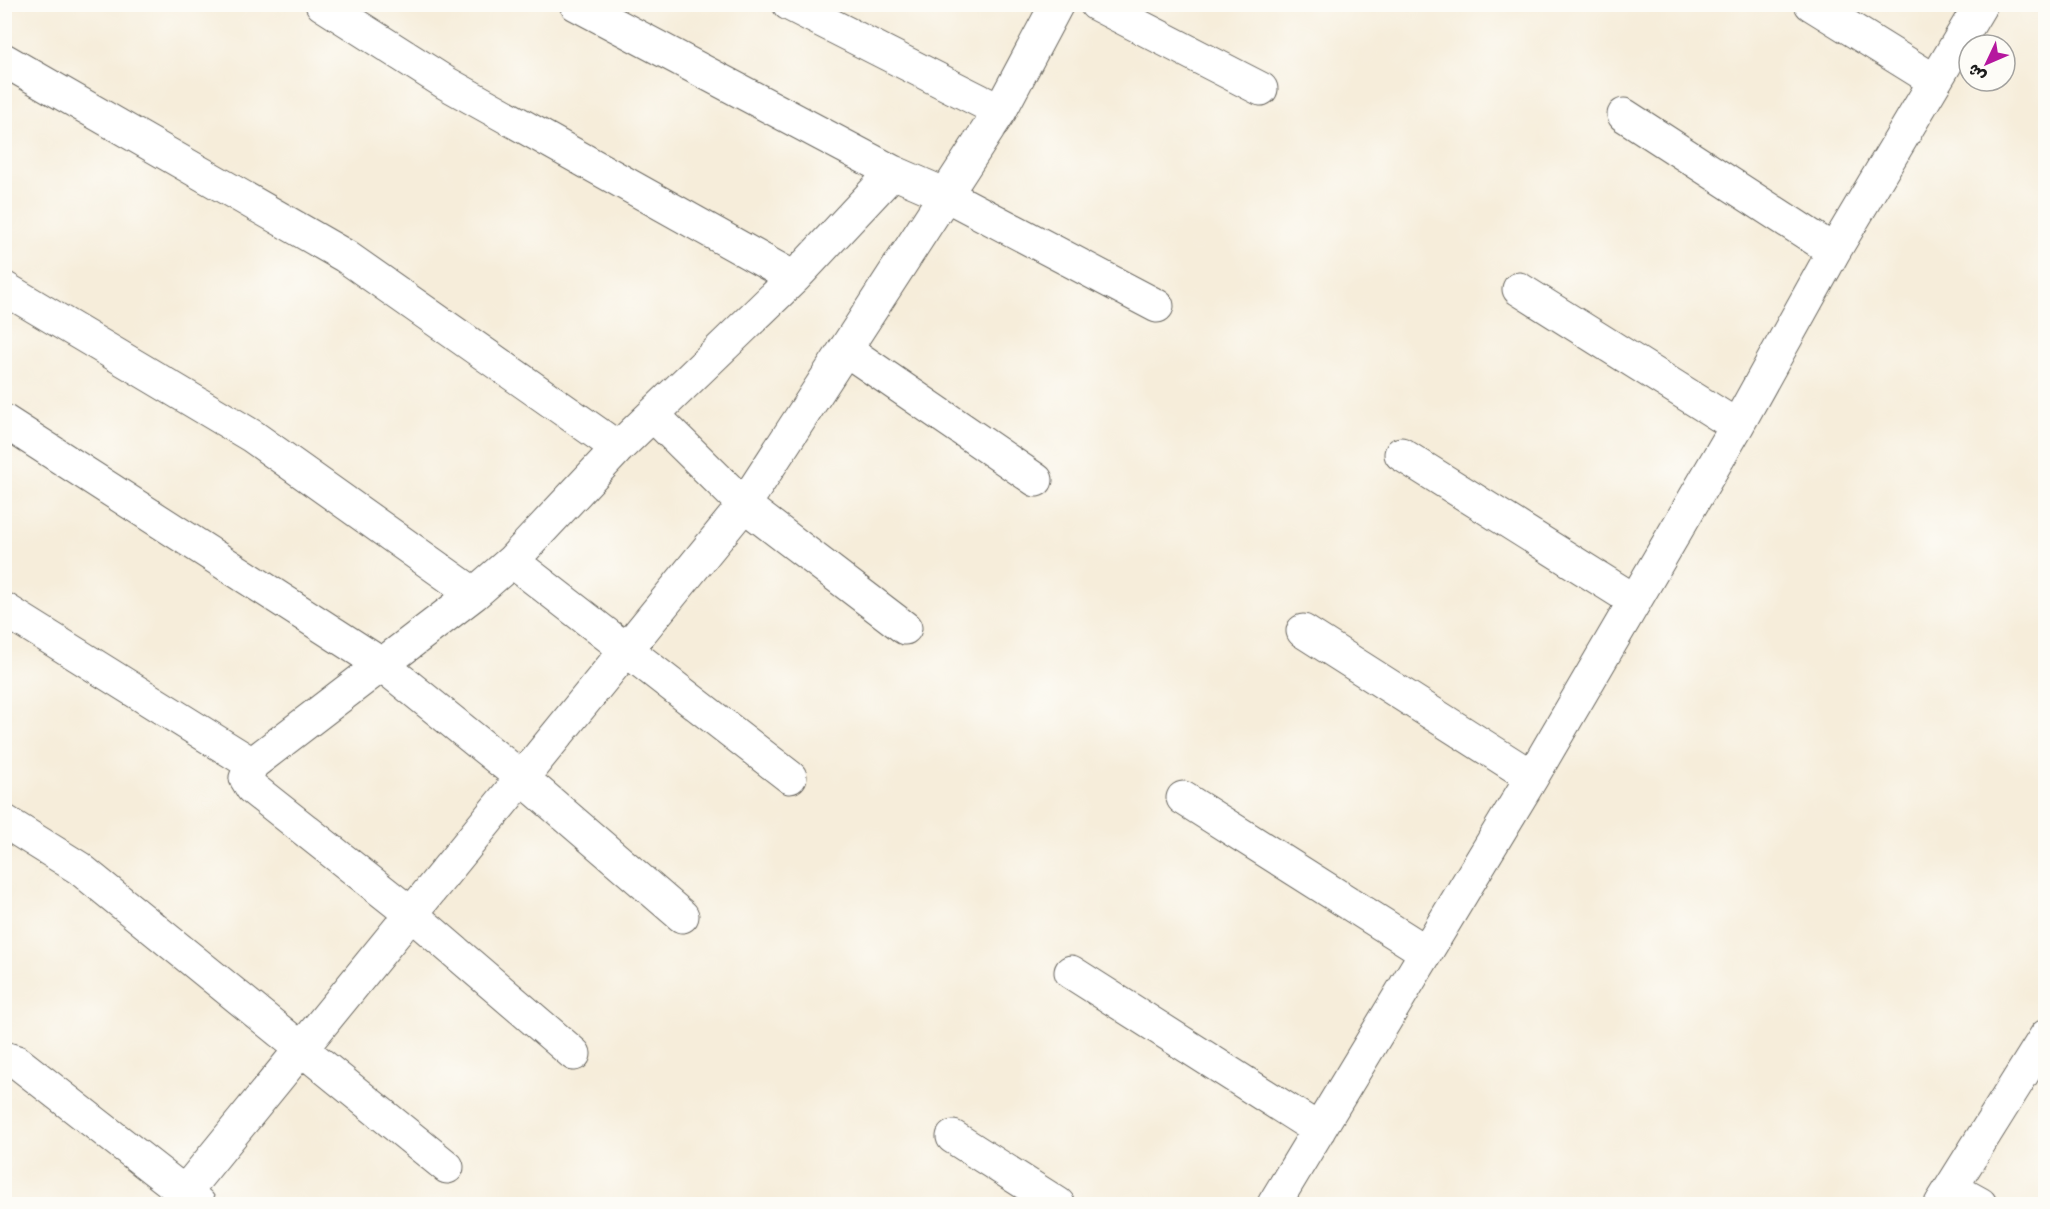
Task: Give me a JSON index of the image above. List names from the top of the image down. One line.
{"north":"bottom left"}
